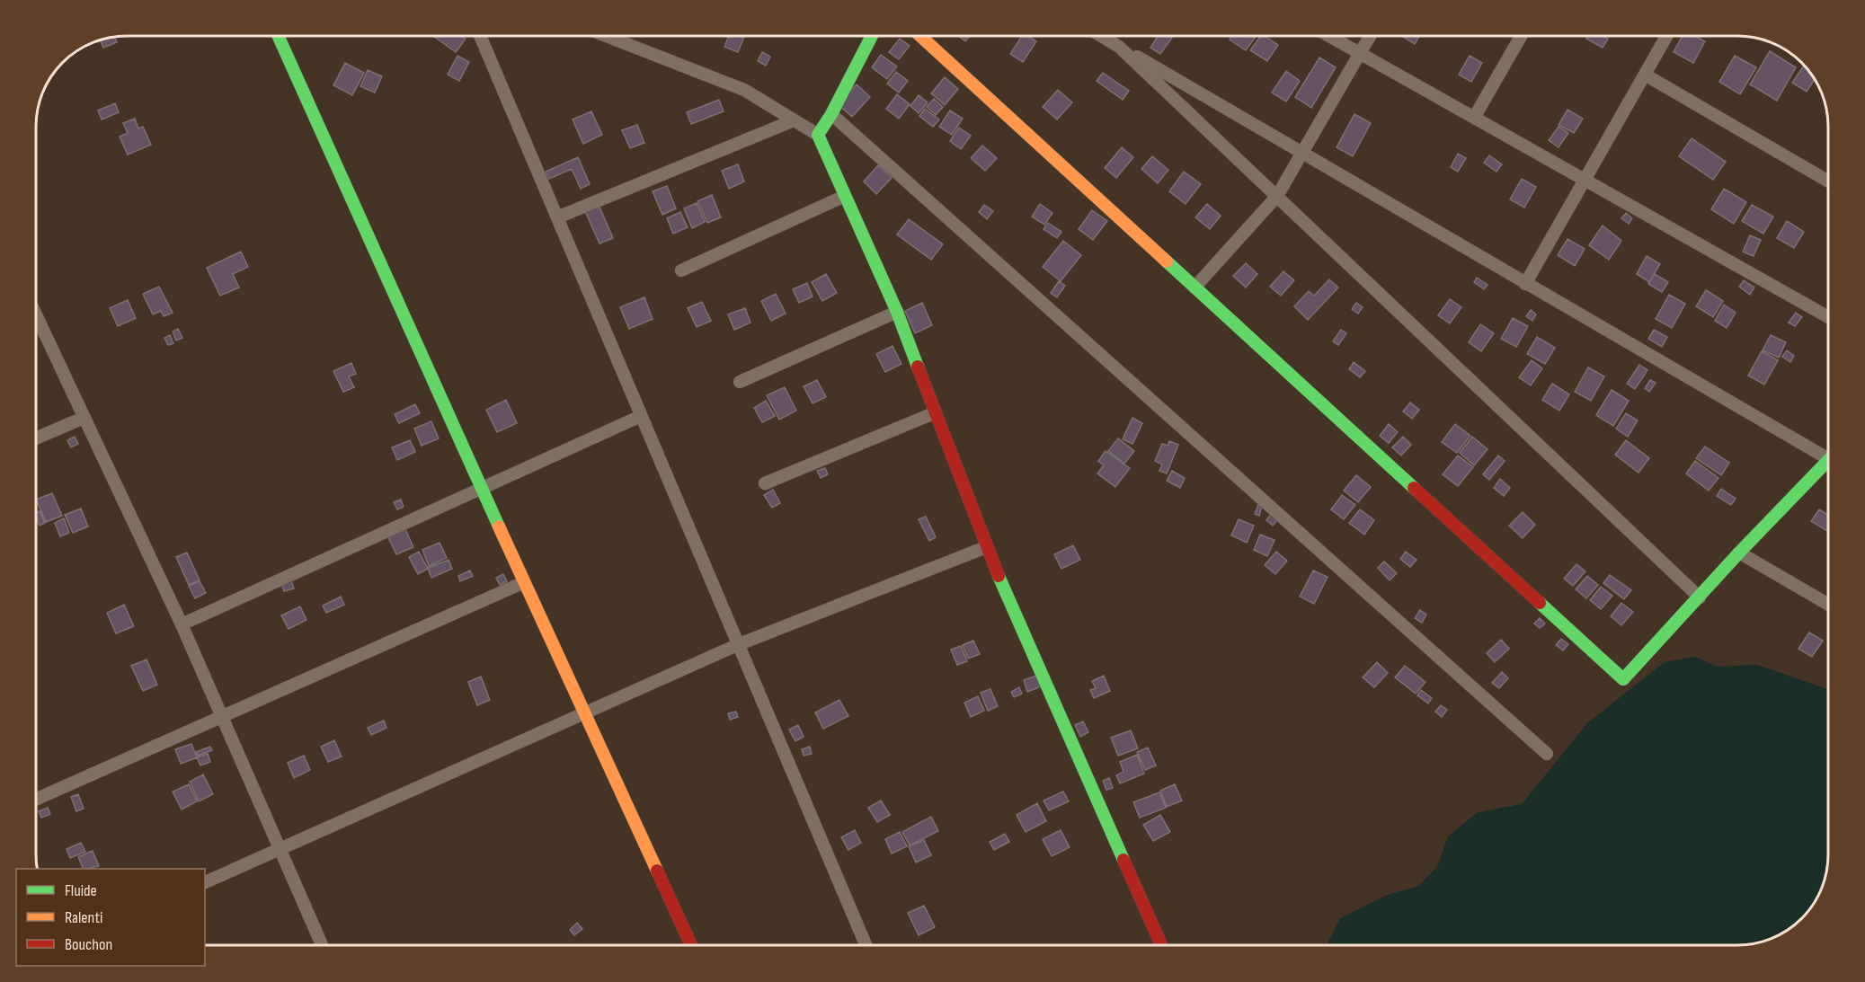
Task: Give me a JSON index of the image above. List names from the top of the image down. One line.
{"legend":["Fluide","Ralenti","Bouchon"]}
